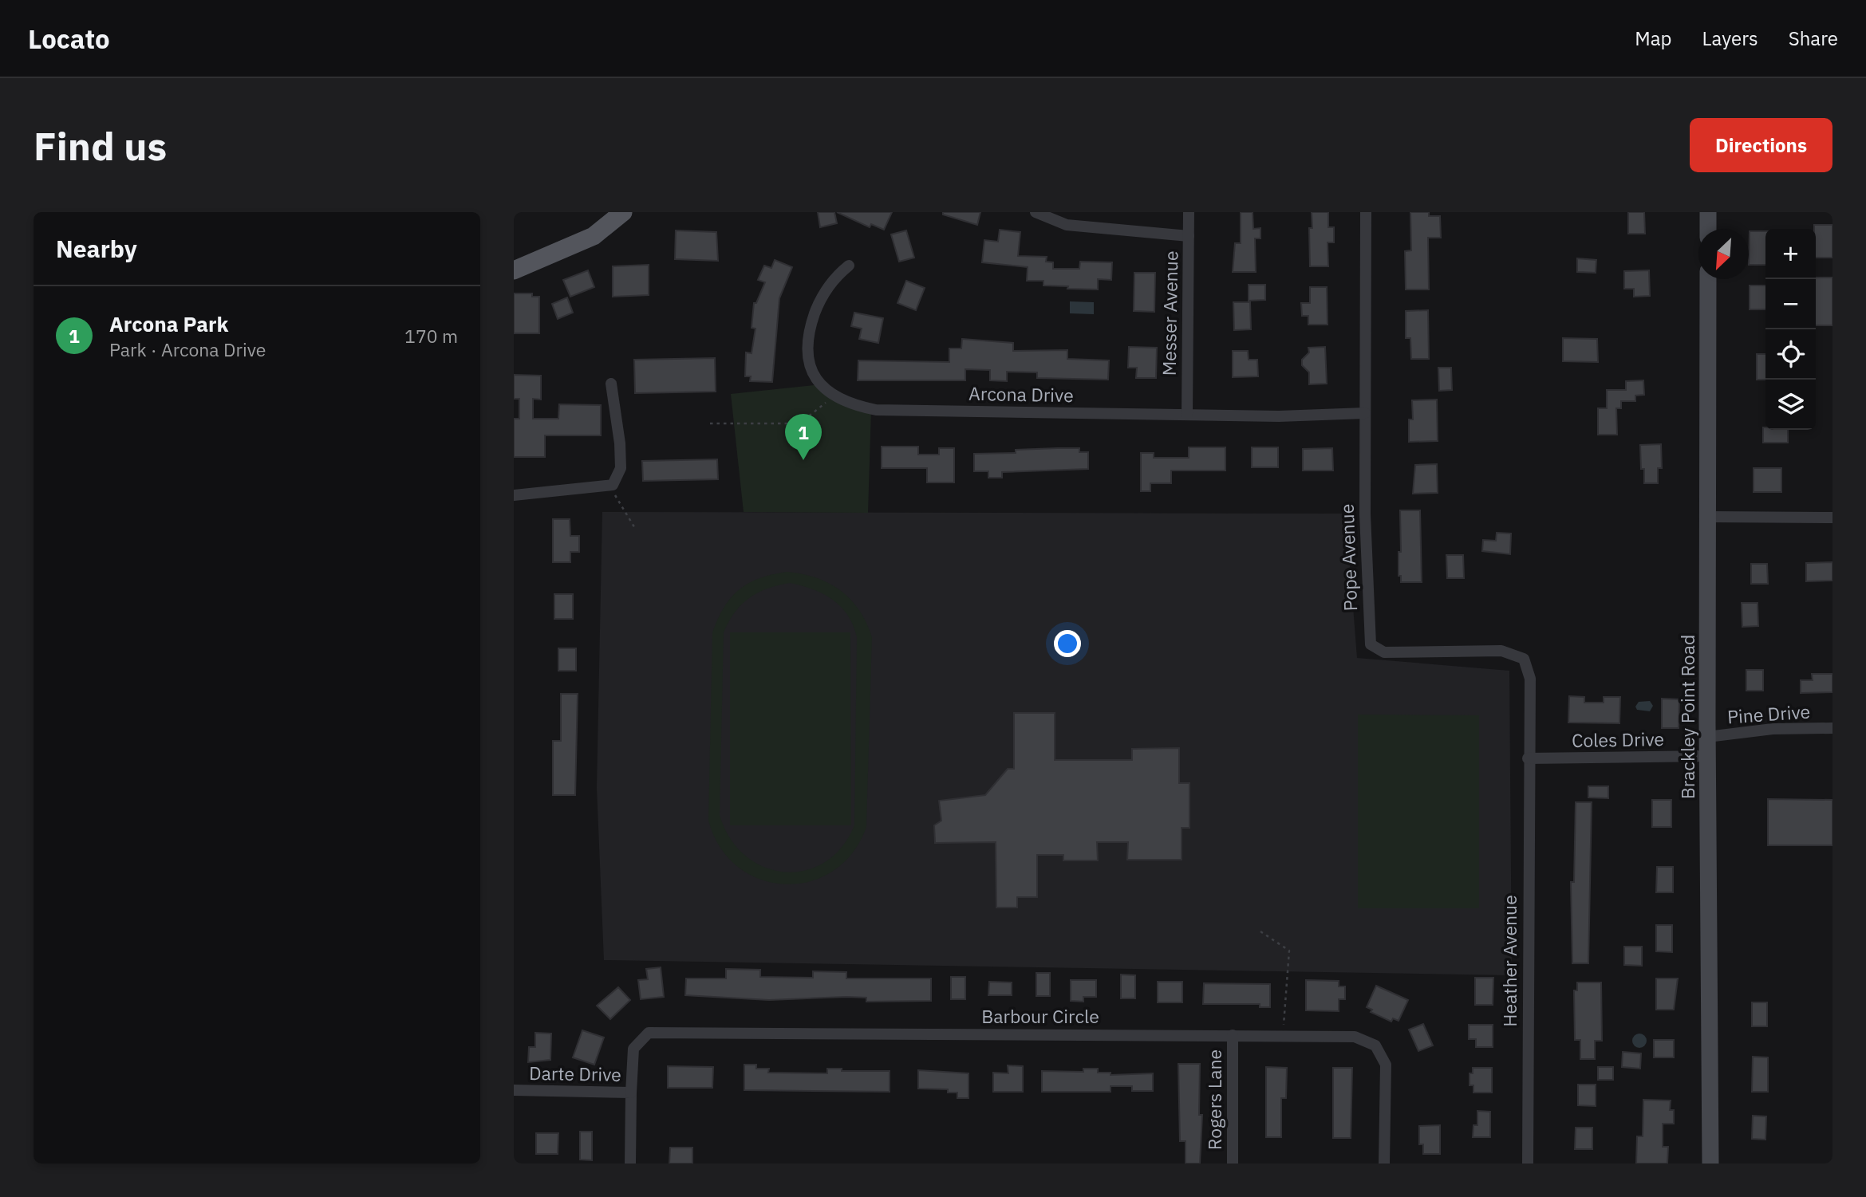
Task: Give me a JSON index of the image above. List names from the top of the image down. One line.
{"streets":{"main road":["Brackley Point Road"],"street":["Messer Avenue","Arcona Drive","Pope Avenue","Pine Drive","Coles Drive","Heather Avenue","Barbour Circle","Darte Drive","Rogers Lane"]},"crossings":[["Messer Avenue","Arcona Drive"],["Arcona Drive","Pope Avenue"],["Pope Avenue","Coles Drive"],["Pope Avenue","Heather Avenue"],["Pine Drive","Brackley Point Road"],["Brackley Point Road","Coles Drive"],["Coles Drive","Heather Avenue"],["Barbour Circle","Darte Drive"],["Barbour Circle","Rogers Lane"]],"north":"bottom left","page":{"header":"Locato","nav":["Map","Layers","Share"],"buttons":"Directions","title":"Find us","heading":"Nearby","map_buttons":["+","−"],"list":[{"mark":"1","name":"Arcona Park","note":"Park · Arcona Drive","value":"170 m"}],"pins":"1"}}
